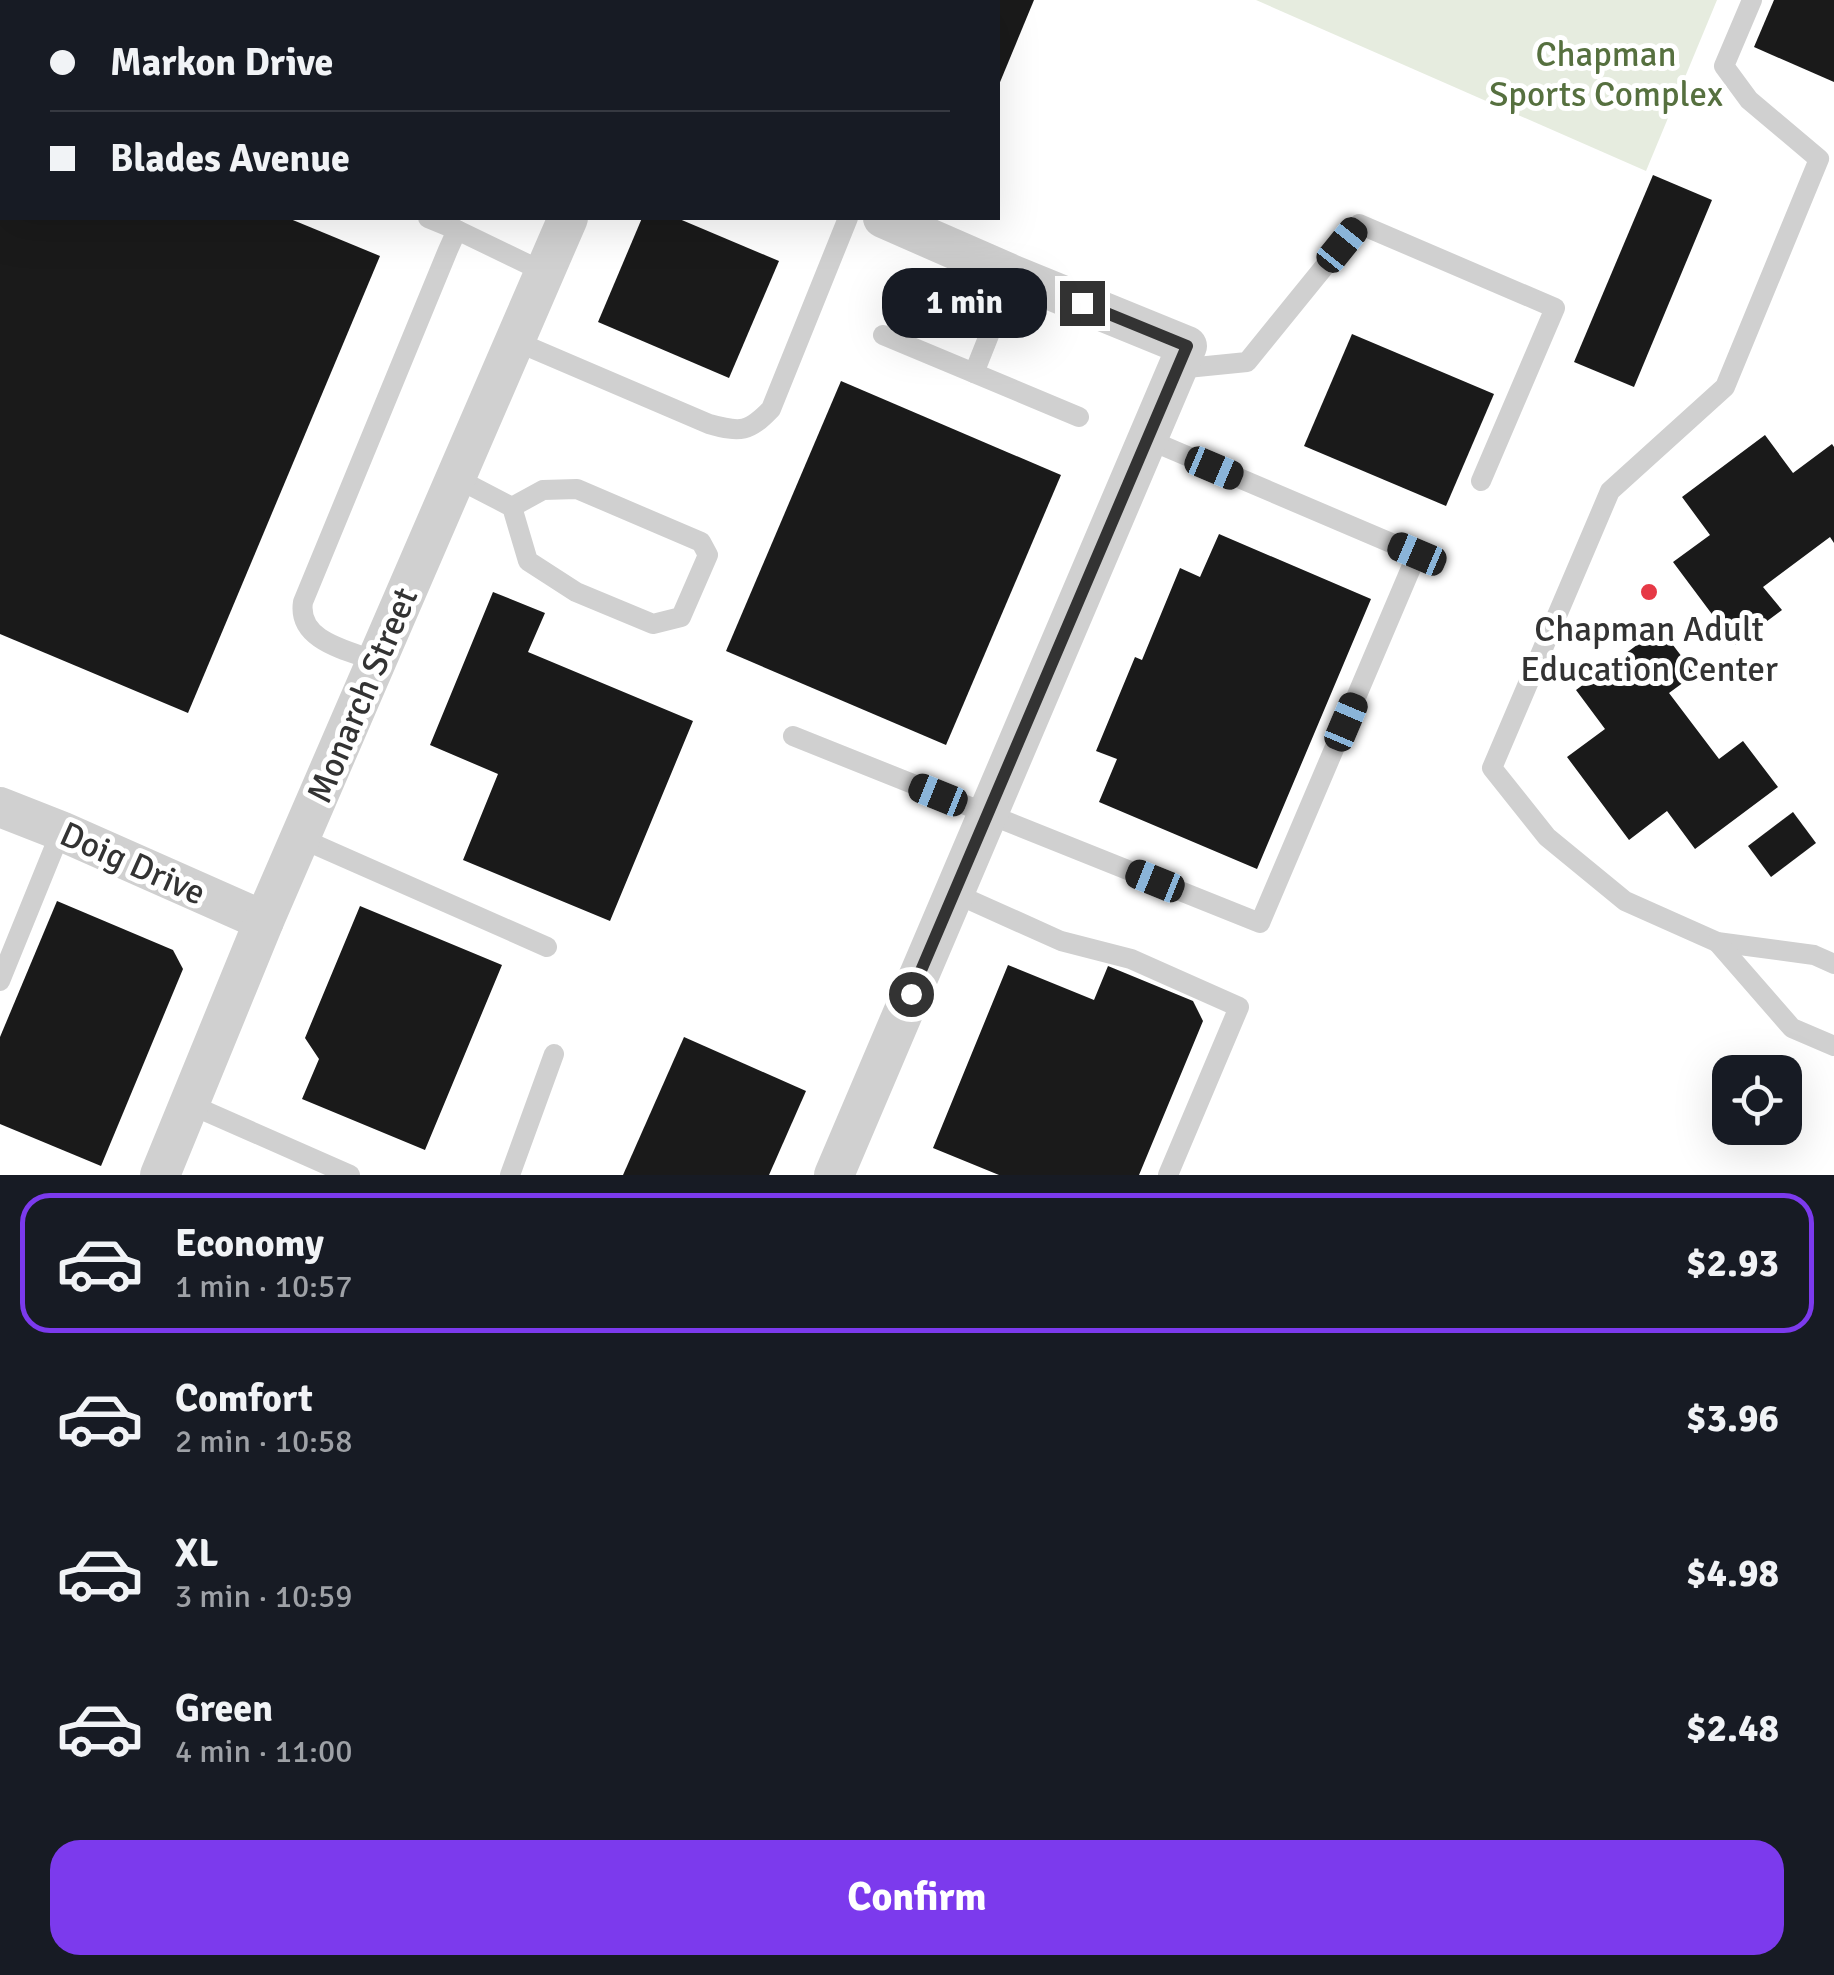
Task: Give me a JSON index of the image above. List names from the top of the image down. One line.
{"streets":{"street":["Monarch Street","Doig Drive"]},"crossings":[["Monarch Street","Doig Drive"]],"parks":["Chapman Sports Complex"],"places":["Chapman Adult Education Center"],"page":{"banner":["Markon Drive","Blades Avenue"],"bubble":"1 min","list":[{"name":"Economy","note":"1 min · 10:57","value":"$2.93"},{"name":"Comfort","note":"2 min · 10:58","value":"$3.96"},{"name":"XL","note":"3 min · 10:59","value":"$4.98"},{"name":"Green","note":"4 min · 11:00","value":"$2.48"}],"buttons":"Confirm"}}
